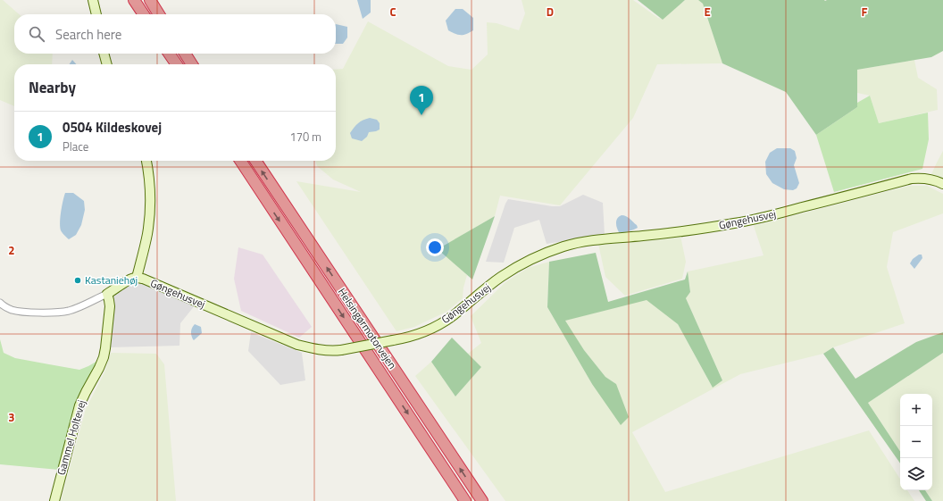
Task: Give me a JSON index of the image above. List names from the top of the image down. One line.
{"streets":{"highway":["Helsingørmotorvejen"],"street":["Gøngehusvej","Gammel Holtevej"]},"crossings":[["Gøngehusvej","Gammel Holtevej"]],"places":["Kastaniehøj"],"page":{"search":"Search here","heading":"Nearby","pins":"1","list":[{"mark":"1","name":"0504 Kildeskovej","note":"Place","value":"170 m"}],"map_buttons":["+","−"]},"grid":{"columns":["C","D","E","F"],"rows":["2","3"]}}
